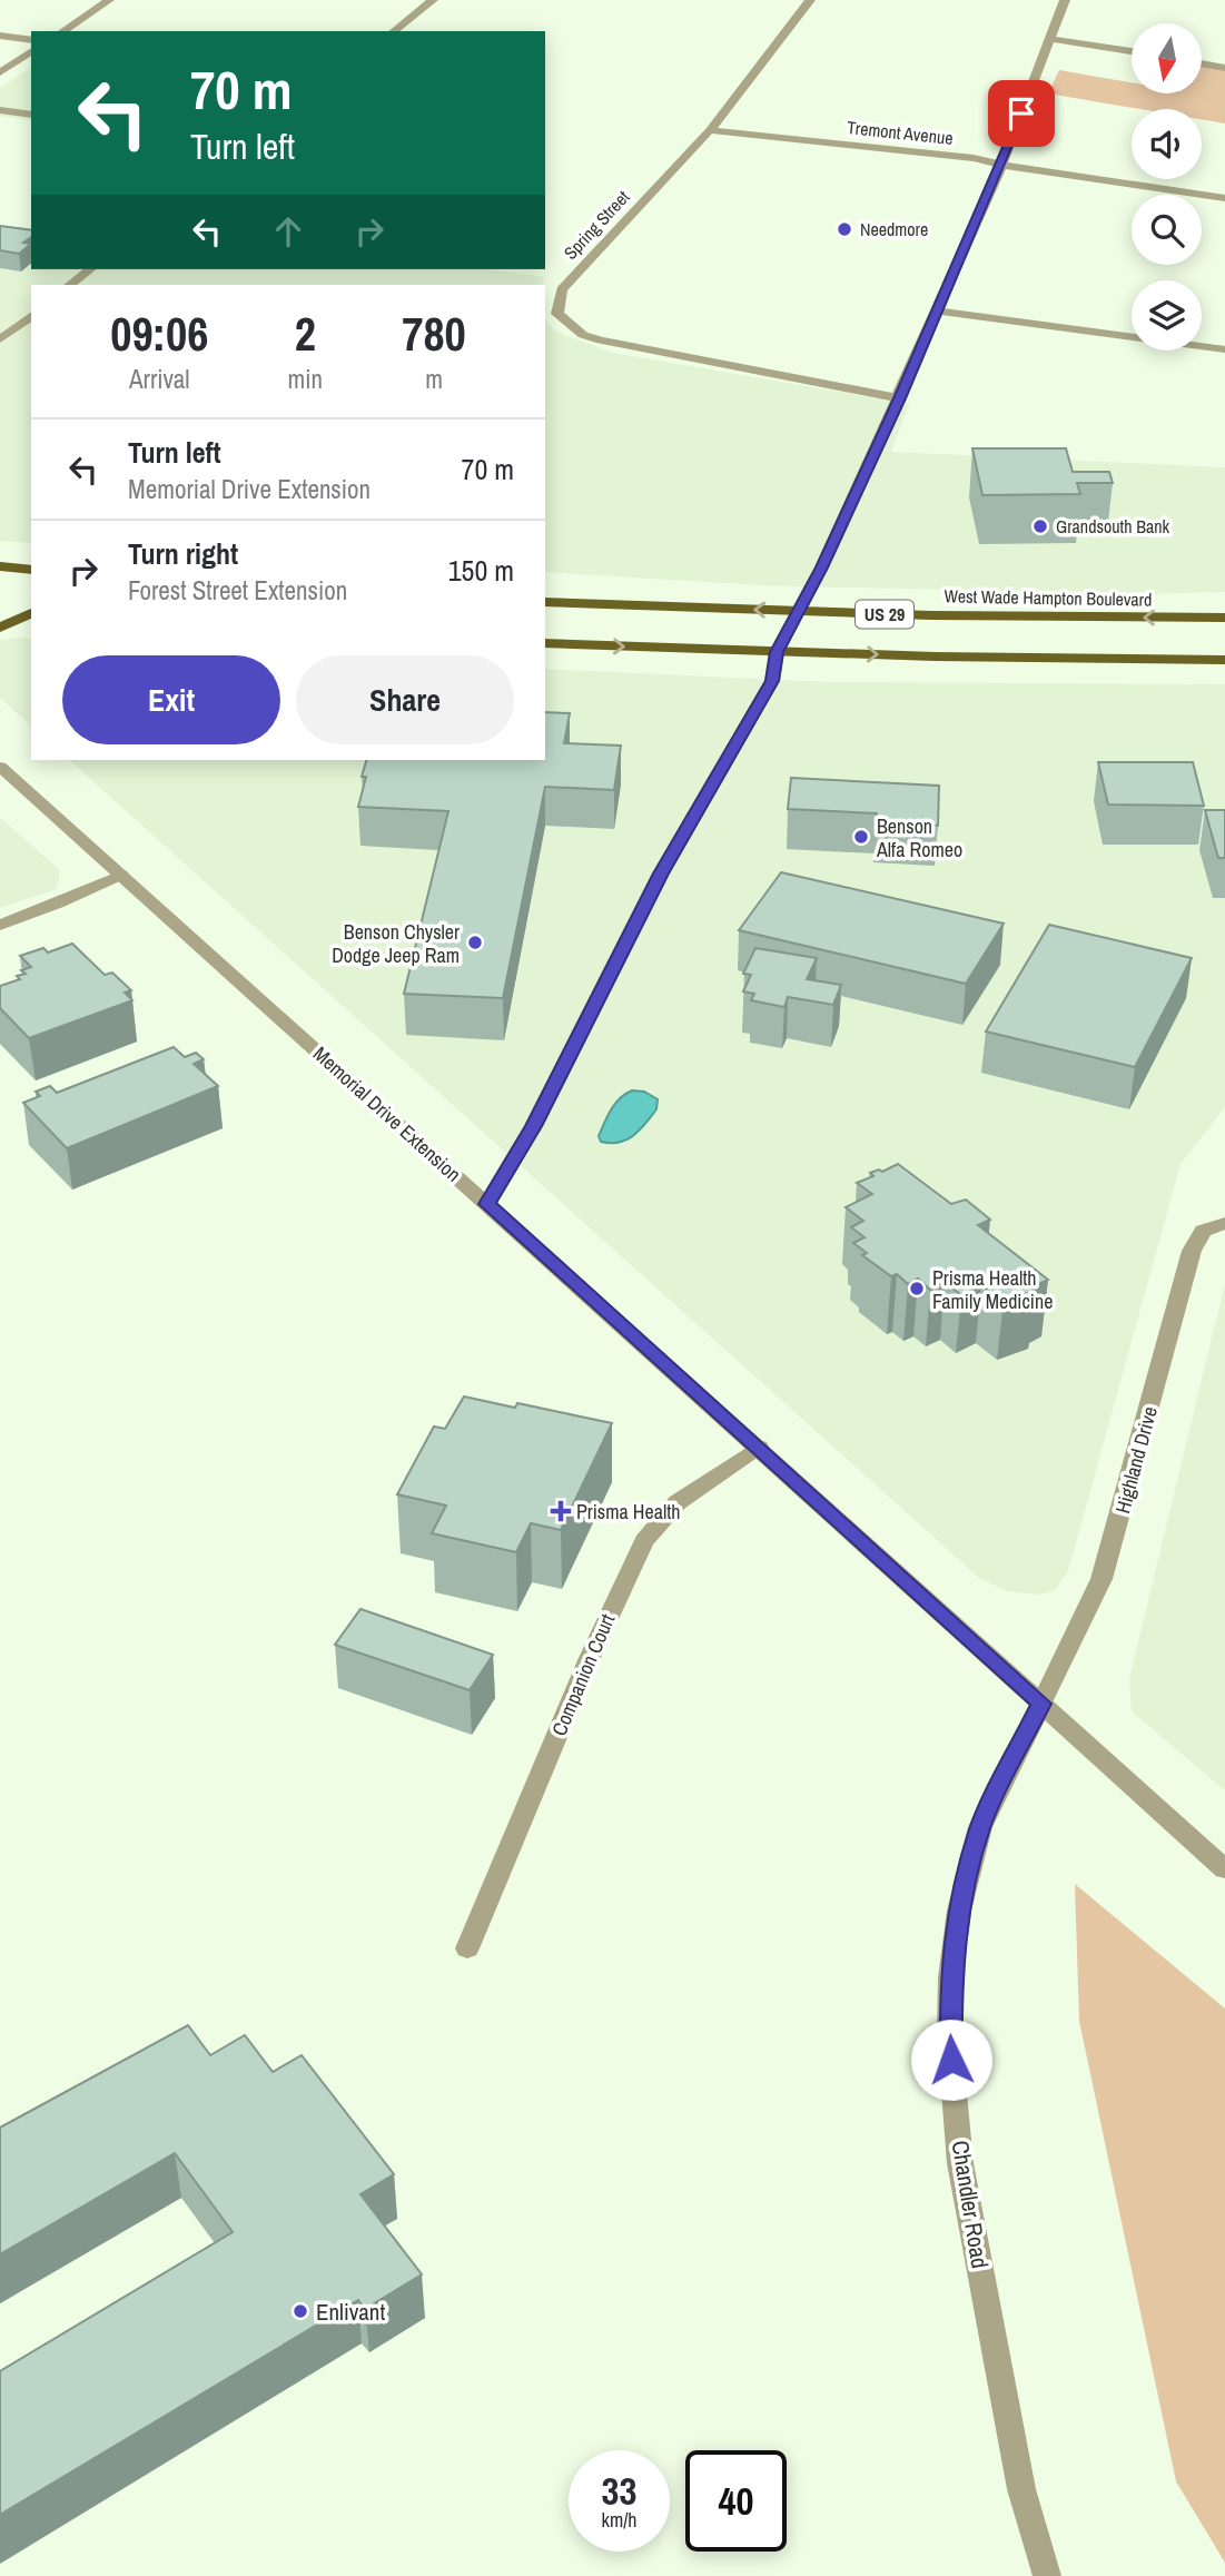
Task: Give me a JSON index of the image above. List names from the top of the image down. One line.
{"streets":{"main road":["West Wade Hampton Boulevard","US 29"],"street":["Tremont Avenue","Spring Street","Memorial Drive Extension","Highland Drive","Companion Court","Chandler Road"]},"crossings":[["Tremont Avenue","Spring Street"],["Memorial Drive Extension","Highland Drive"],["Memorial Drive Extension","Companion Court"],["Memorial Drive Extension","Chandler Road"],["Highland Drive","Chandler Road"]],"places":{"other":["Needmore","Grandsouth Bank","Benson Alfa Romeo","Benson Chysler Dodge Jeep Ram","Prisma Health Family Medicine","Enlivant"],"health":["Prisma Health"]},"north":"bottom","page":{"turn":["70 m","Turn left"],"eta":["09:06","Arrival","2","min","780","m"],"list":[{"name":"Turn left","note":"Memorial Drive Extension","value":"70 m"},{"name":"Turn right","note":"Forest Street Extension","value":"150 m"}],"buttons":["Exit","Share"],"speed":"33 km/h","limit":"40"}}
